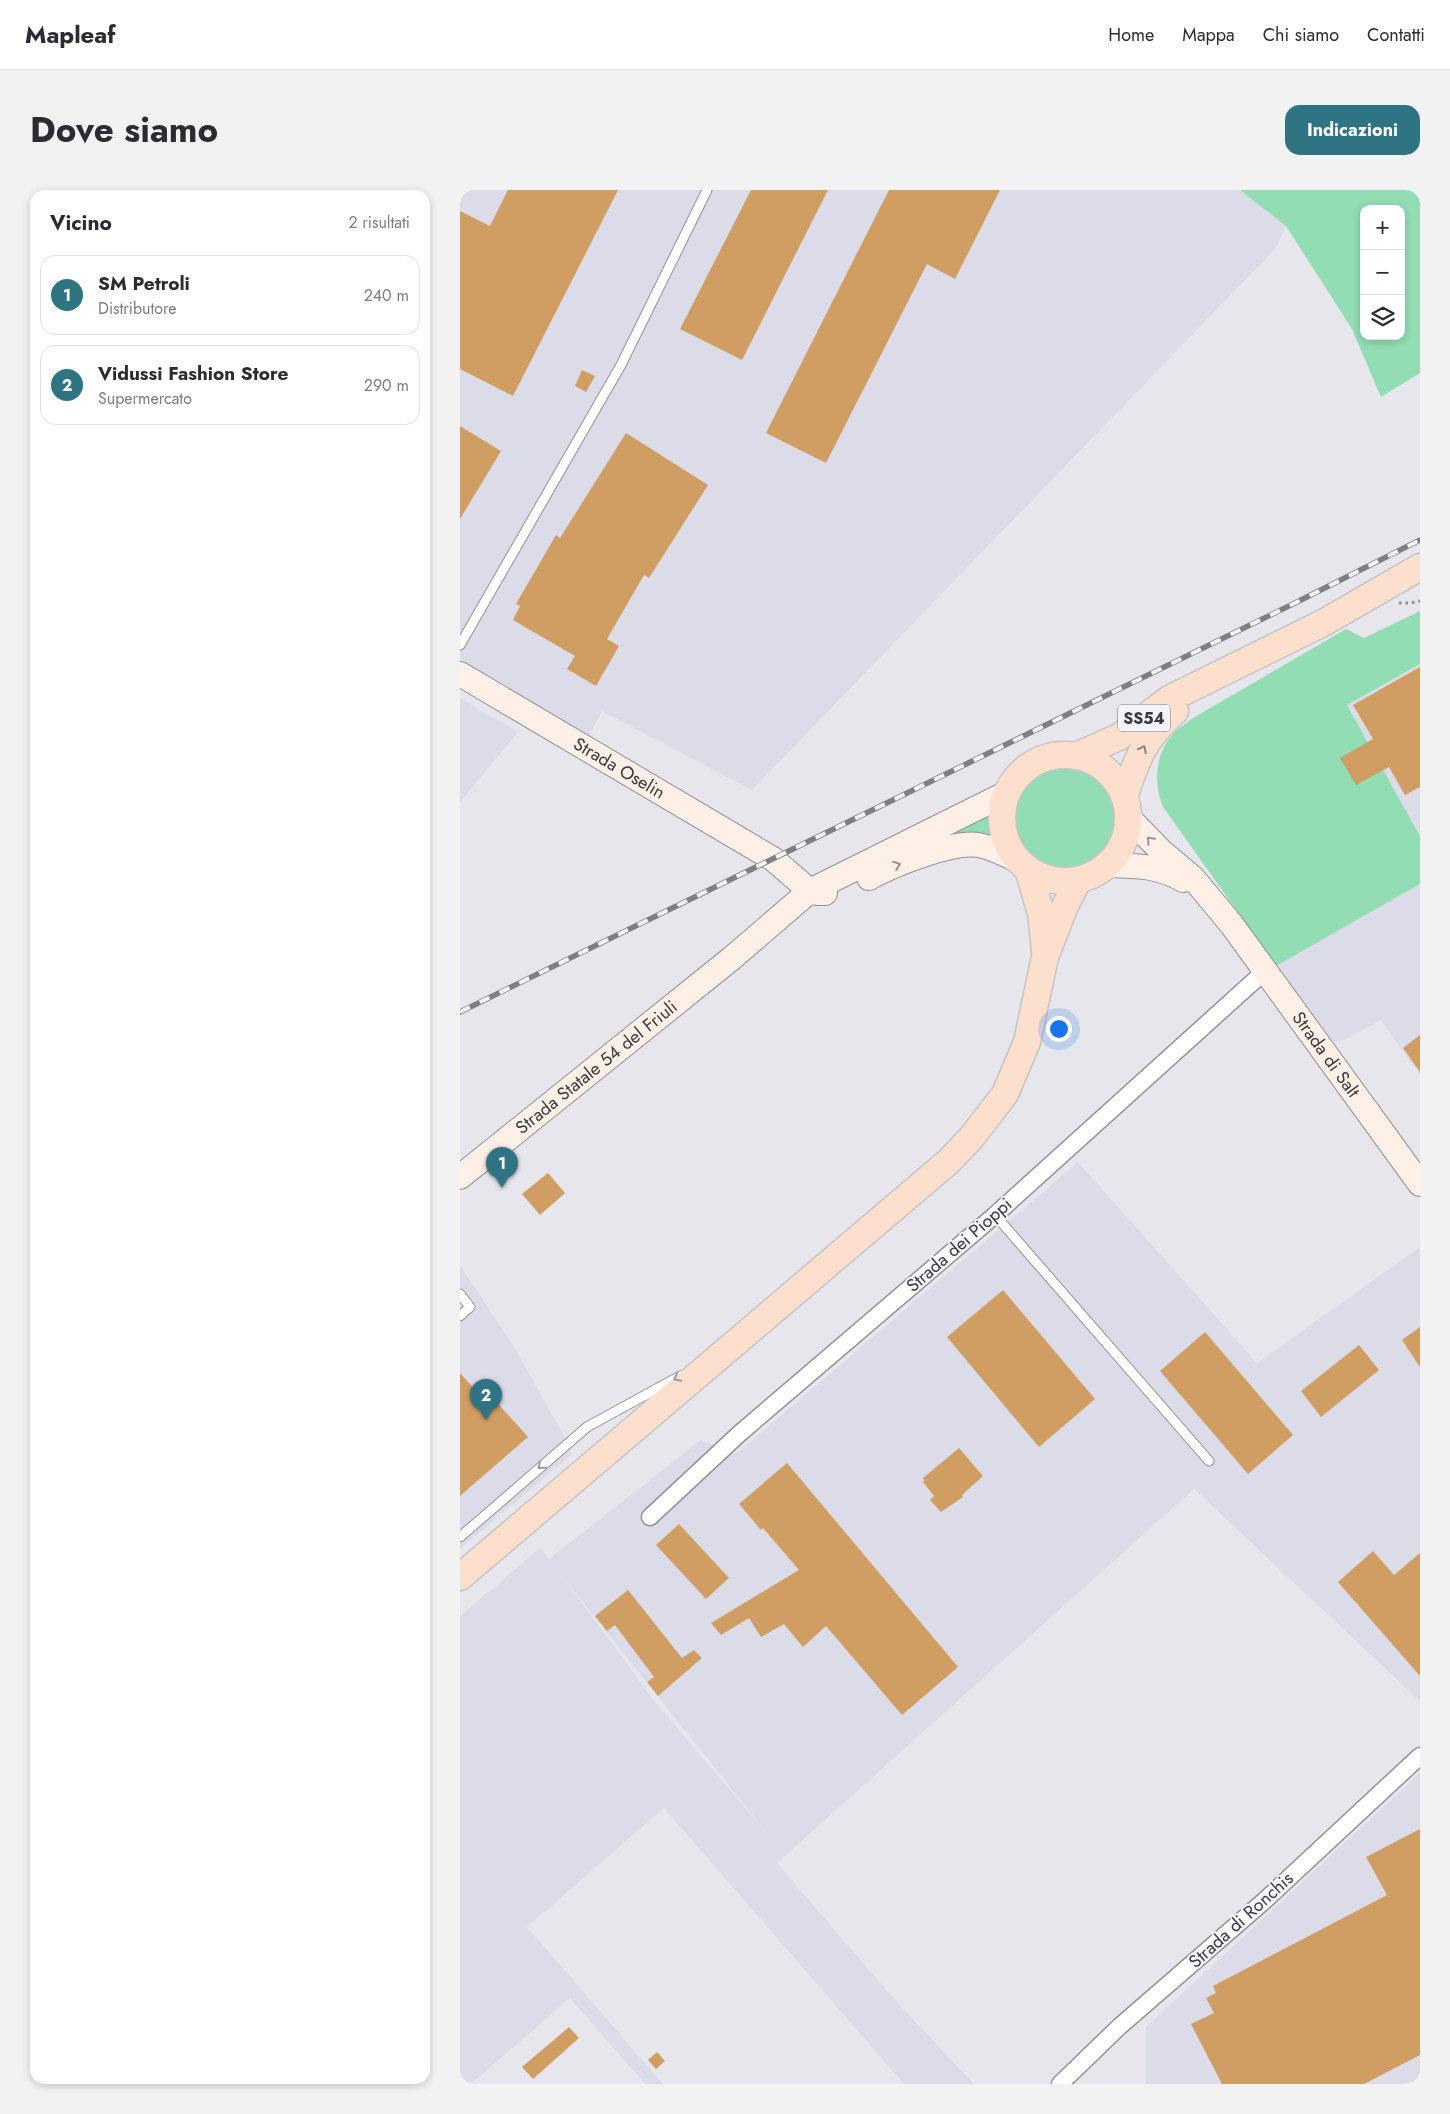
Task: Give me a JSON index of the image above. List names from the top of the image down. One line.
{"streets":{"main road":["SS54","Strada Statale 54 del Friuli"],"street":["Strada Oselin","Strada di Salt","Strada dei Pioppi","Strada di Ronchis"]},"crossings":[["Strada Oselin","Strada Statale 54 del Friuli"],["Strada di Salt","Strada dei Pioppi"]],"page":{"header":"Mapleaf","nav":["Home","Mappa","Chi siamo","Contatti"],"title":"Dove siamo","buttons":"Indicazioni","heading":["Vicino","2 risultati"],"map_buttons":["+","−"],"list":[{"mark":"1","name":"SM Petroli","note":"Distributore","value":"240 m"},{"mark":"2","name":"Vidussi Fashion Store","note":"Supermercato","value":"290 m"}],"pins":["1","2"]}}
